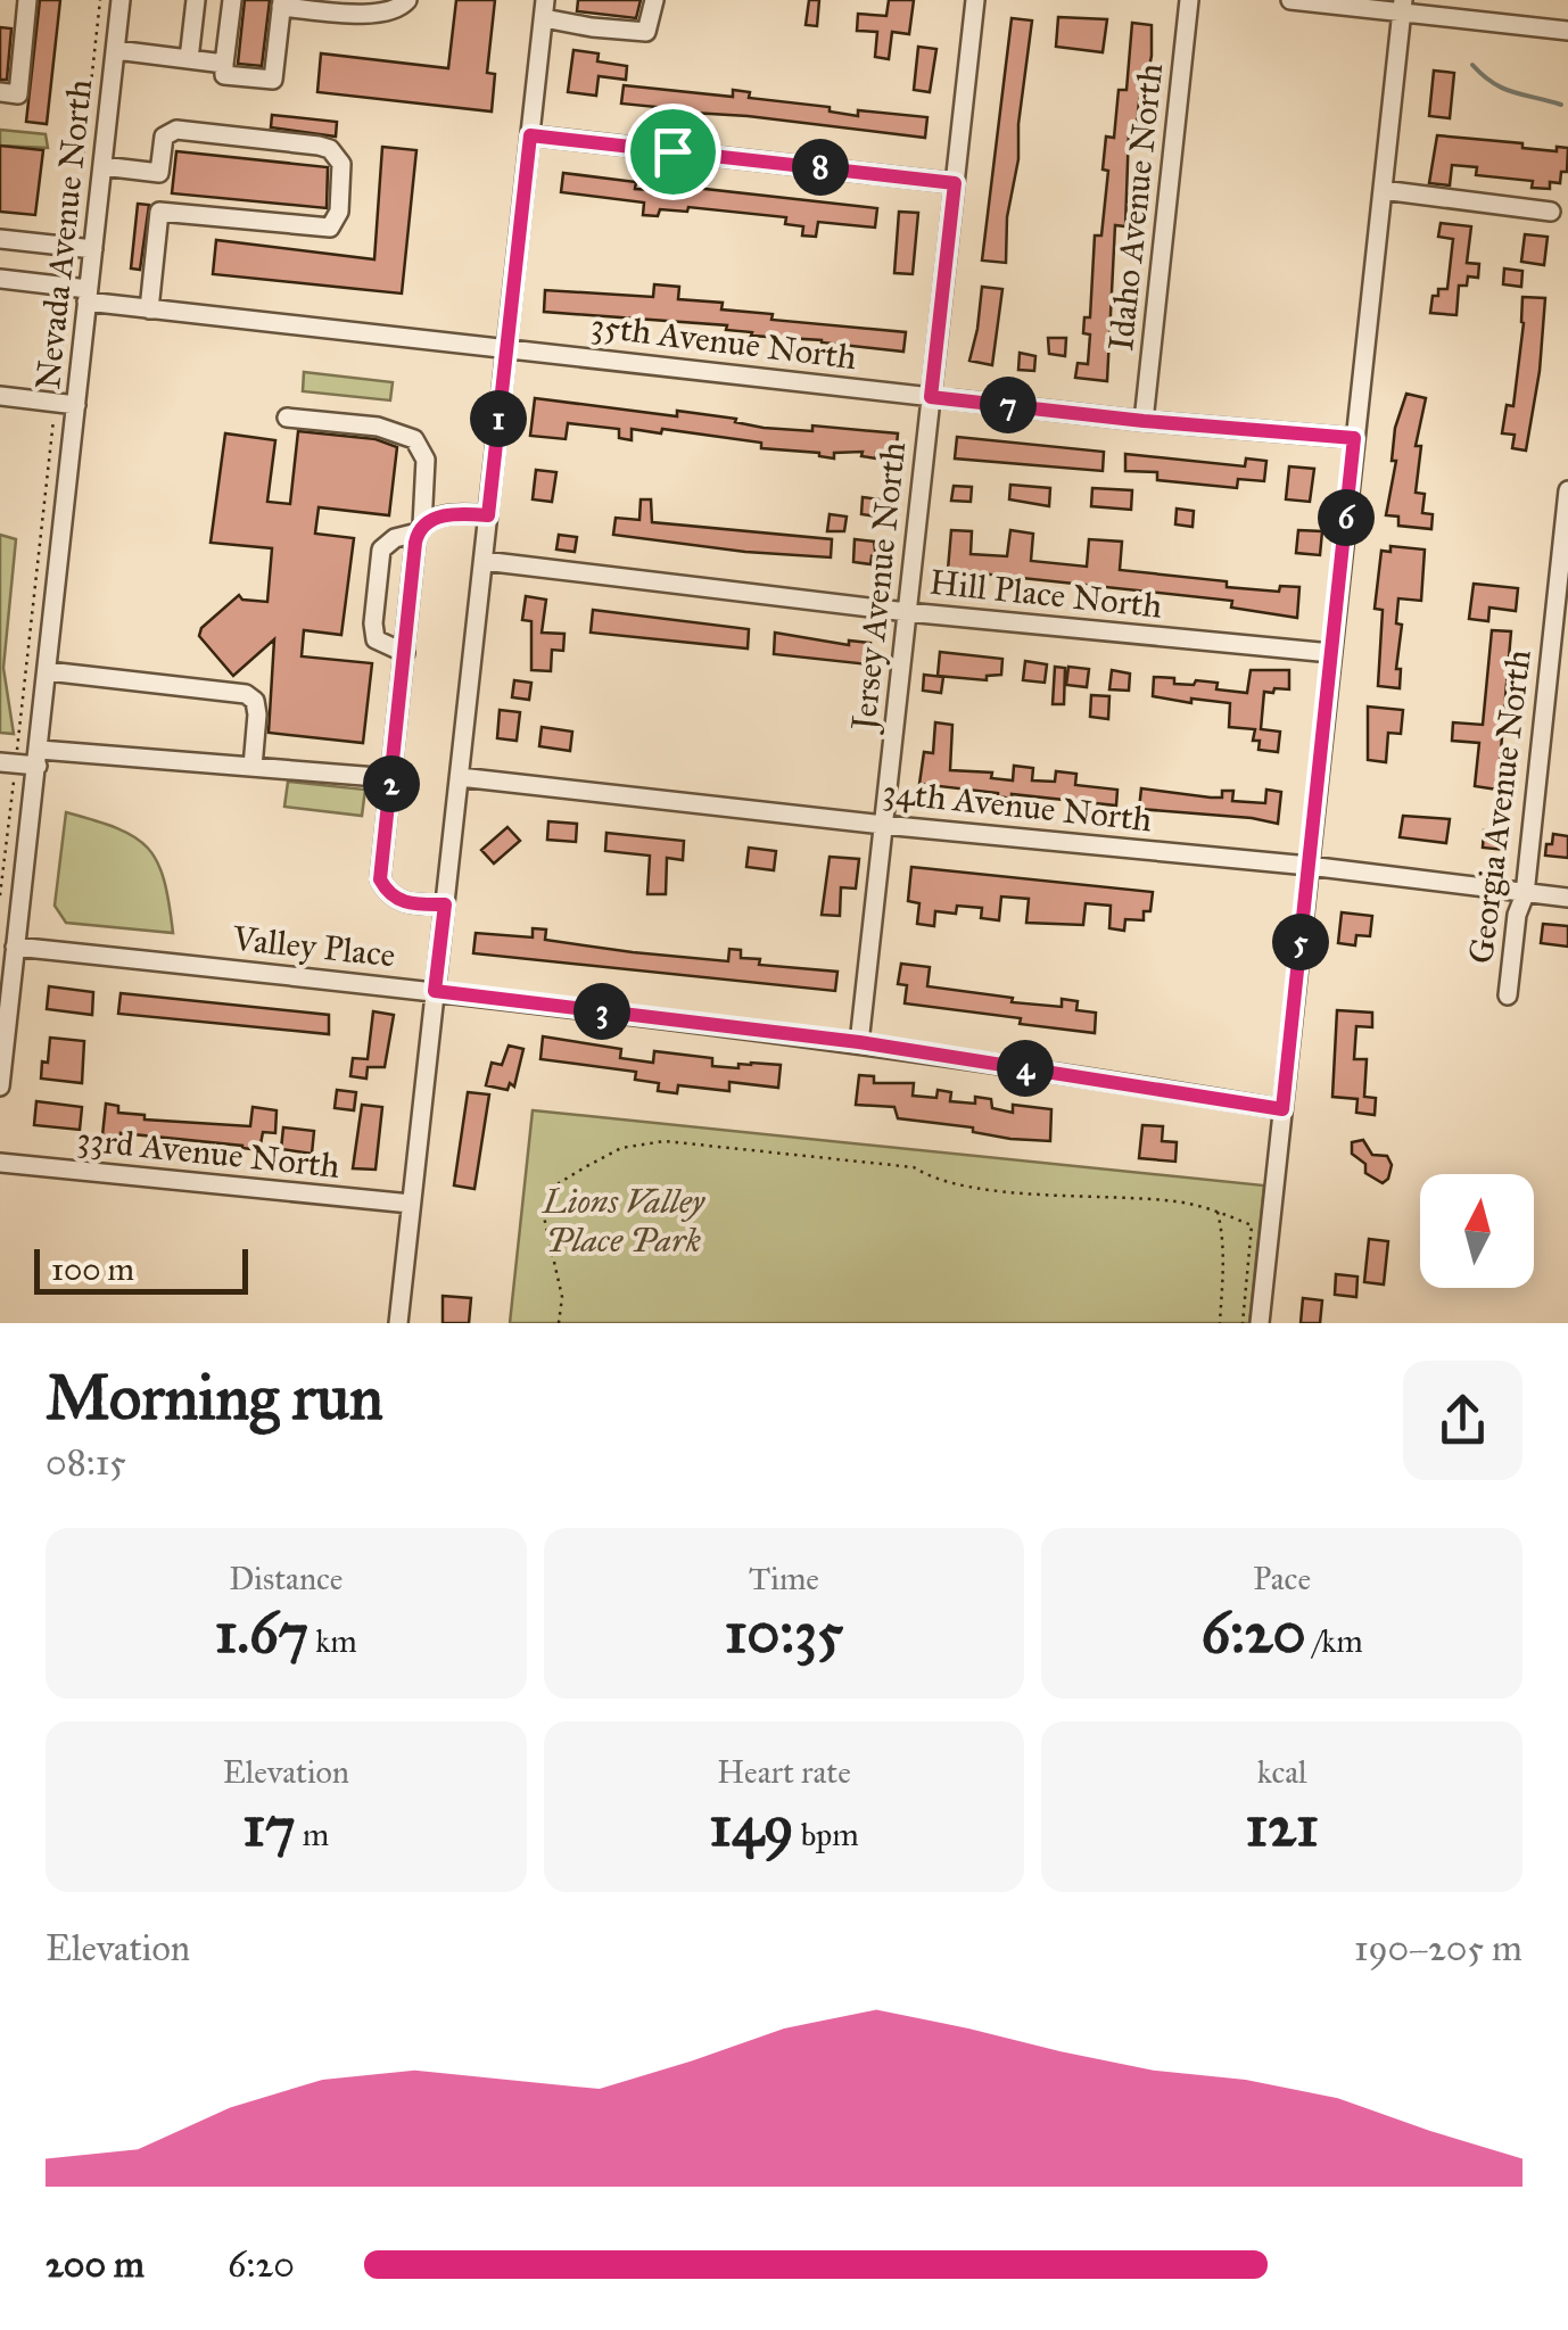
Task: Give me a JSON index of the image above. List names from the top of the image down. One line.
{"streets":{"street":["Idaho Avenue North","Nevada Avenue North","35th Avenue North","Jersey Avenue North","Hill Place North","34th Avenue North","Georgia Avenue North","Valley Place","33rd Avenue North"]},"crossings":[["Idaho Avenue North","35th Avenue North"],["Nevada Avenue North","35th Avenue North"],["Nevada Avenue North","Valley Place"],["35th Avenue North","Jersey Avenue North"],["Jersey Avenue North","Hill Place North"],["Jersey Avenue North","34th Avenue North"],["Jersey Avenue North","Valley Place"],["34th Avenue North","Georgia Avenue North"]],"parks":["Lions Valley Place Park"],"scale_bar":"100 m","north":"top","page":{"pins":["8","7","1","6","2","5","3","4"],"scale":"100 m","heading":["Morning run","08:15"],"stats":[["Distance","1.67 km"],["Time","10:35"],["Pace","6:20 /km"],["Elevation","17 m"],["Heart rate","149 bpm"],["kcal","121"]],"chart":["Elevation","190–205 m"],"list":[{"name":"200 m","note":"6:20"}]}}
